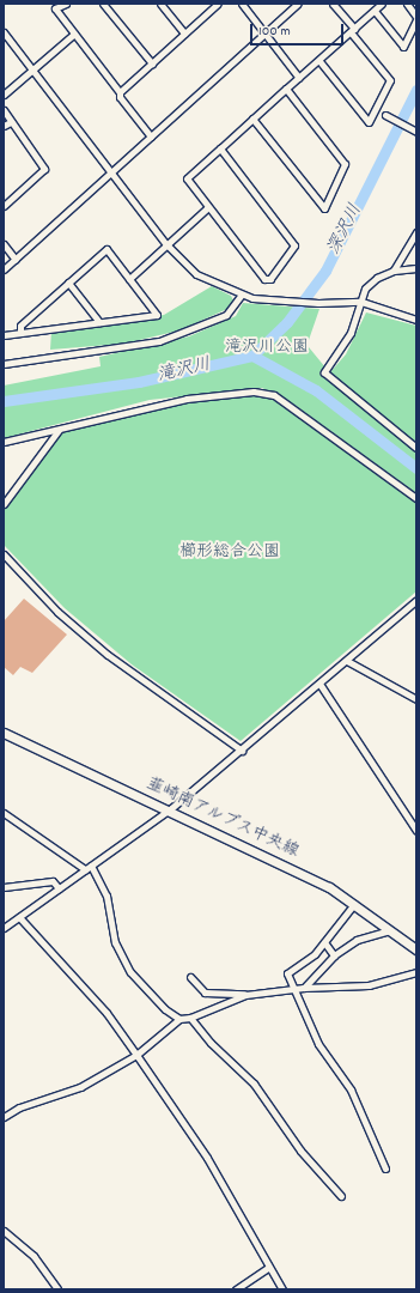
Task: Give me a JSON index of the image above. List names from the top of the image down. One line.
{"streets":{"main road":["韮崎南アルプス中央線"]},"water":["深沢川","滝沢川"],"parks":["滝沢川公園","櫛形総合公園"],"scale_bar":"100 m"}
